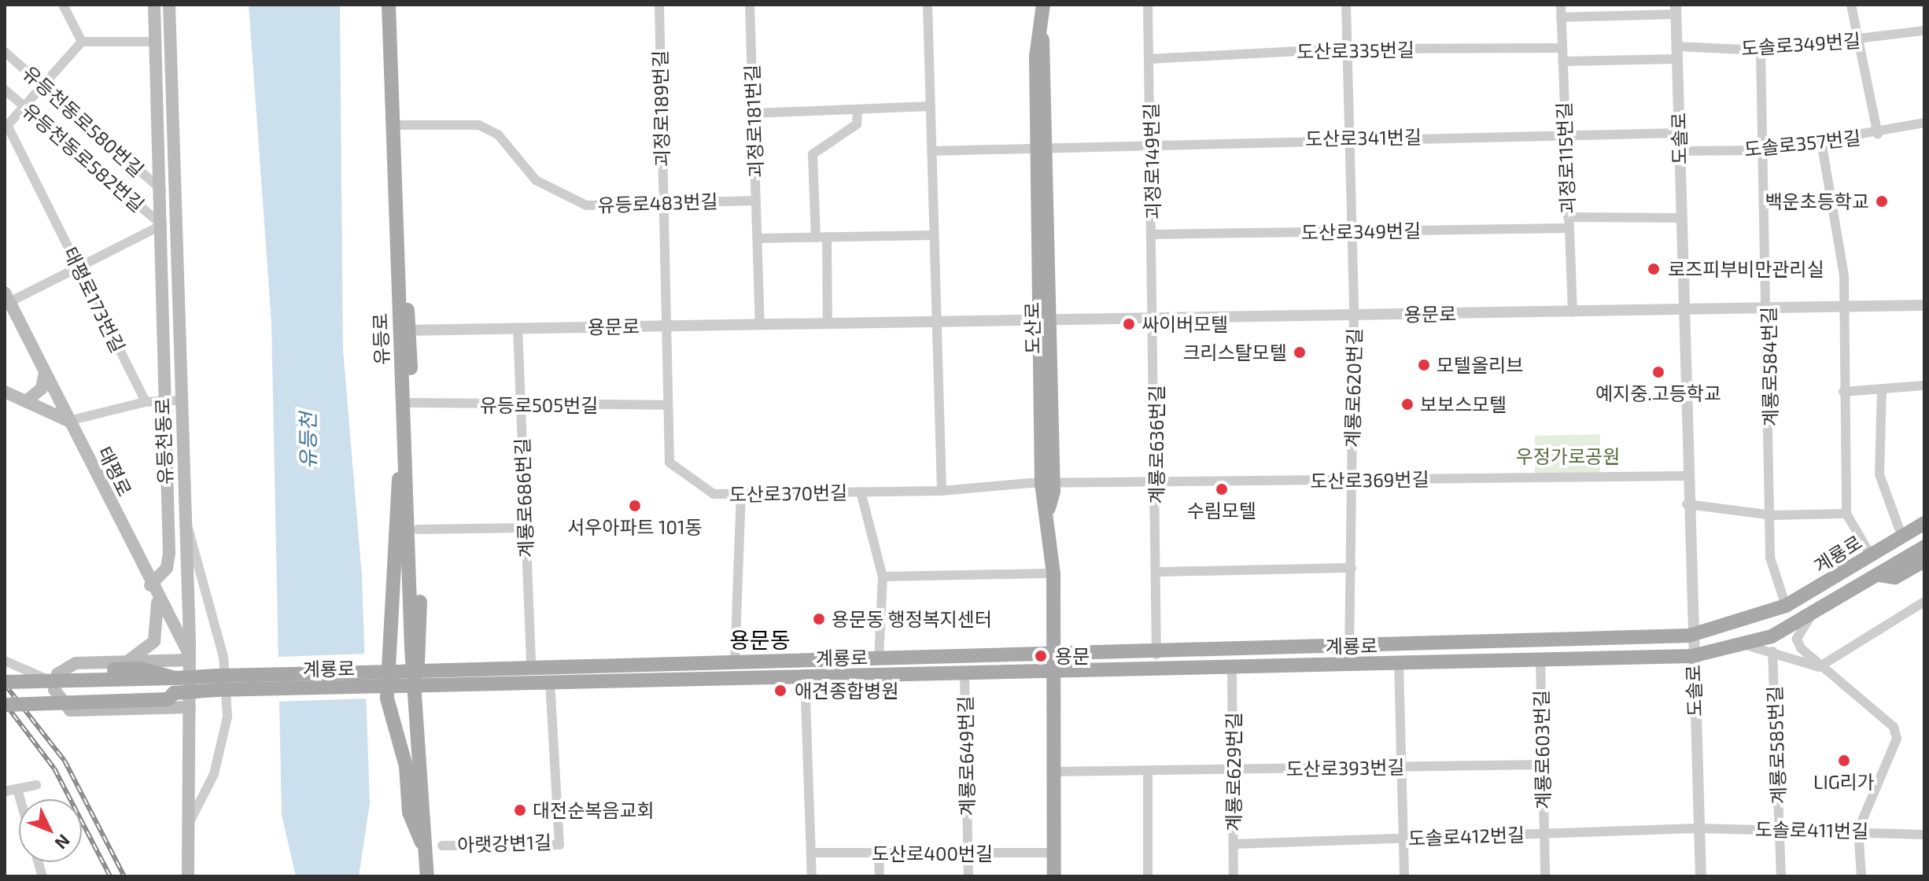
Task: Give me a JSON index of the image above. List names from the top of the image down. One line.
{"streets":{"main road":["도산로","유등로","유등천동로","태평로","계룡로"],"street":["도솔로349번길","도산로335번길","괴정로189번길","유등천동로580번길","괴정로181번길","도산로341번길","도솔로","도솔로357번길","유등천동로582번길","괴정로115번길","괴정로149번길","유등로483번길","도산로349번길","태평로173번길","용문로","계룡로584번길","계룡로620번길","유등로505번길","계룡로636번길","도산로369번길","도산로370번길","계룡로686번길","계룡로585번길","계룡로603번길","계룡로649번길","도산로393번길","계룡로629번길","도솔로411번길","도솔로412번길","아랫강변1길","도산로400번길"]},"crossings":[["도솔로349번길","도솔로"],["도솔로349번길","계룡로584번길"],["도산로335번길","괴정로115번길"],["도산로335번길","괴정로149번길"],["도산로335번길","계룡로620번길"],["괴정로189번길","유등로483번길"],["괴정로189번길","용문로"],["괴정로189번길","도산로370번길"],["유등천동로580번길","유등천동로"],["괴정로181번길","유등로483번길"],["괴정로181번길","용문로"],["도산로341번길","도솔로"],["도산로341번길","괴정로115번길"],["도산로341번길","괴정로149번길"],["도산로341번길","도산로"],["도산로341번길","계룡로620번길"],["도솔로","도솔로357번길"],["도솔로","괴정로115번길"],["도솔로","용문로"],["도솔로","도산로369번길"],["도솔로","계룡로"],["도솔로","도솔로411번길"],["도솔로","도솔로412번길"],["도솔로357번길","계룡로584번길"],["유등천동로582번길","유등천동로"],["유등천동로582번길","태평로"],["괴정로115번길","도산로349번길"],["괴정로115번길","용문로"],["괴정로149번길","도산로349번길"],["괴정로149번길","용문로"],["괴정로149번길","계룡로636번길"],["유등로483번길","유등로"],["도산로349번길","계룡로620번길"],["태평로173번길","태평로"],["용문로","도산로"],["용문로","유등로"],["용문로","계룡로584번길"],["용문로","계룡로620번길"],["용문로","계룡로636번길"],["용문로","도산로370번길"],["용문로","계룡로686번길"],["도산로","도산로369번길"],["도산로","도산로370번길"],["도산로","계룡로"],["도산로","도산로393번길"],["도산로","도산로400번길"],["유등로","유등로505번길"],["유등로","계룡로"],["계룡로584번길","계룡로"],["계룡로620번길","도산로369번길"],["계룡로620번길","계룡로"],["유등로505번길","도산로370번길"],["유등로505번길","계룡로686번길"],["유등천동로","태평로"],["유등천동로","계룡로"],["계룡로636번길","도산로369번길"],["계룡로636번길","계룡로"],["도산로369번길","도산로370번길"],["도산로370번길","계룡로"],["계룡로686번길","계룡로"],["계룡로","계룡로603번길"],["계룡로","계룡로649번길"],["계룡로","계룡로629번길"],["계룡로","아랫강변1길"],["계룡로","도산로400번길"],["계룡로585번길","도솔로411번길"],["계룡로603번길","도산로393번길"],["계룡로603번길","도솔로412번길"],["계룡로649번길","도산로400번길"],["도산로393번길","계룡로629번길"],["계룡로629번길","도솔로412번길"],["도솔로411번길","도솔로412번길"]],"districts":["용문동"],"water":["유등천"],"parks":["우정가로공원"],"places":["백운초등학교","로즈피부비만관리실","싸이버모텔","크리스탈모텔","모텔올리브","예지중.고등학교","보보스모텔","수림모텔","서우아파트 101동","용문동 행정복지센터","용문","애견종합병원","LIG리가","대전순복음교회"],"north":"bottom right"}
